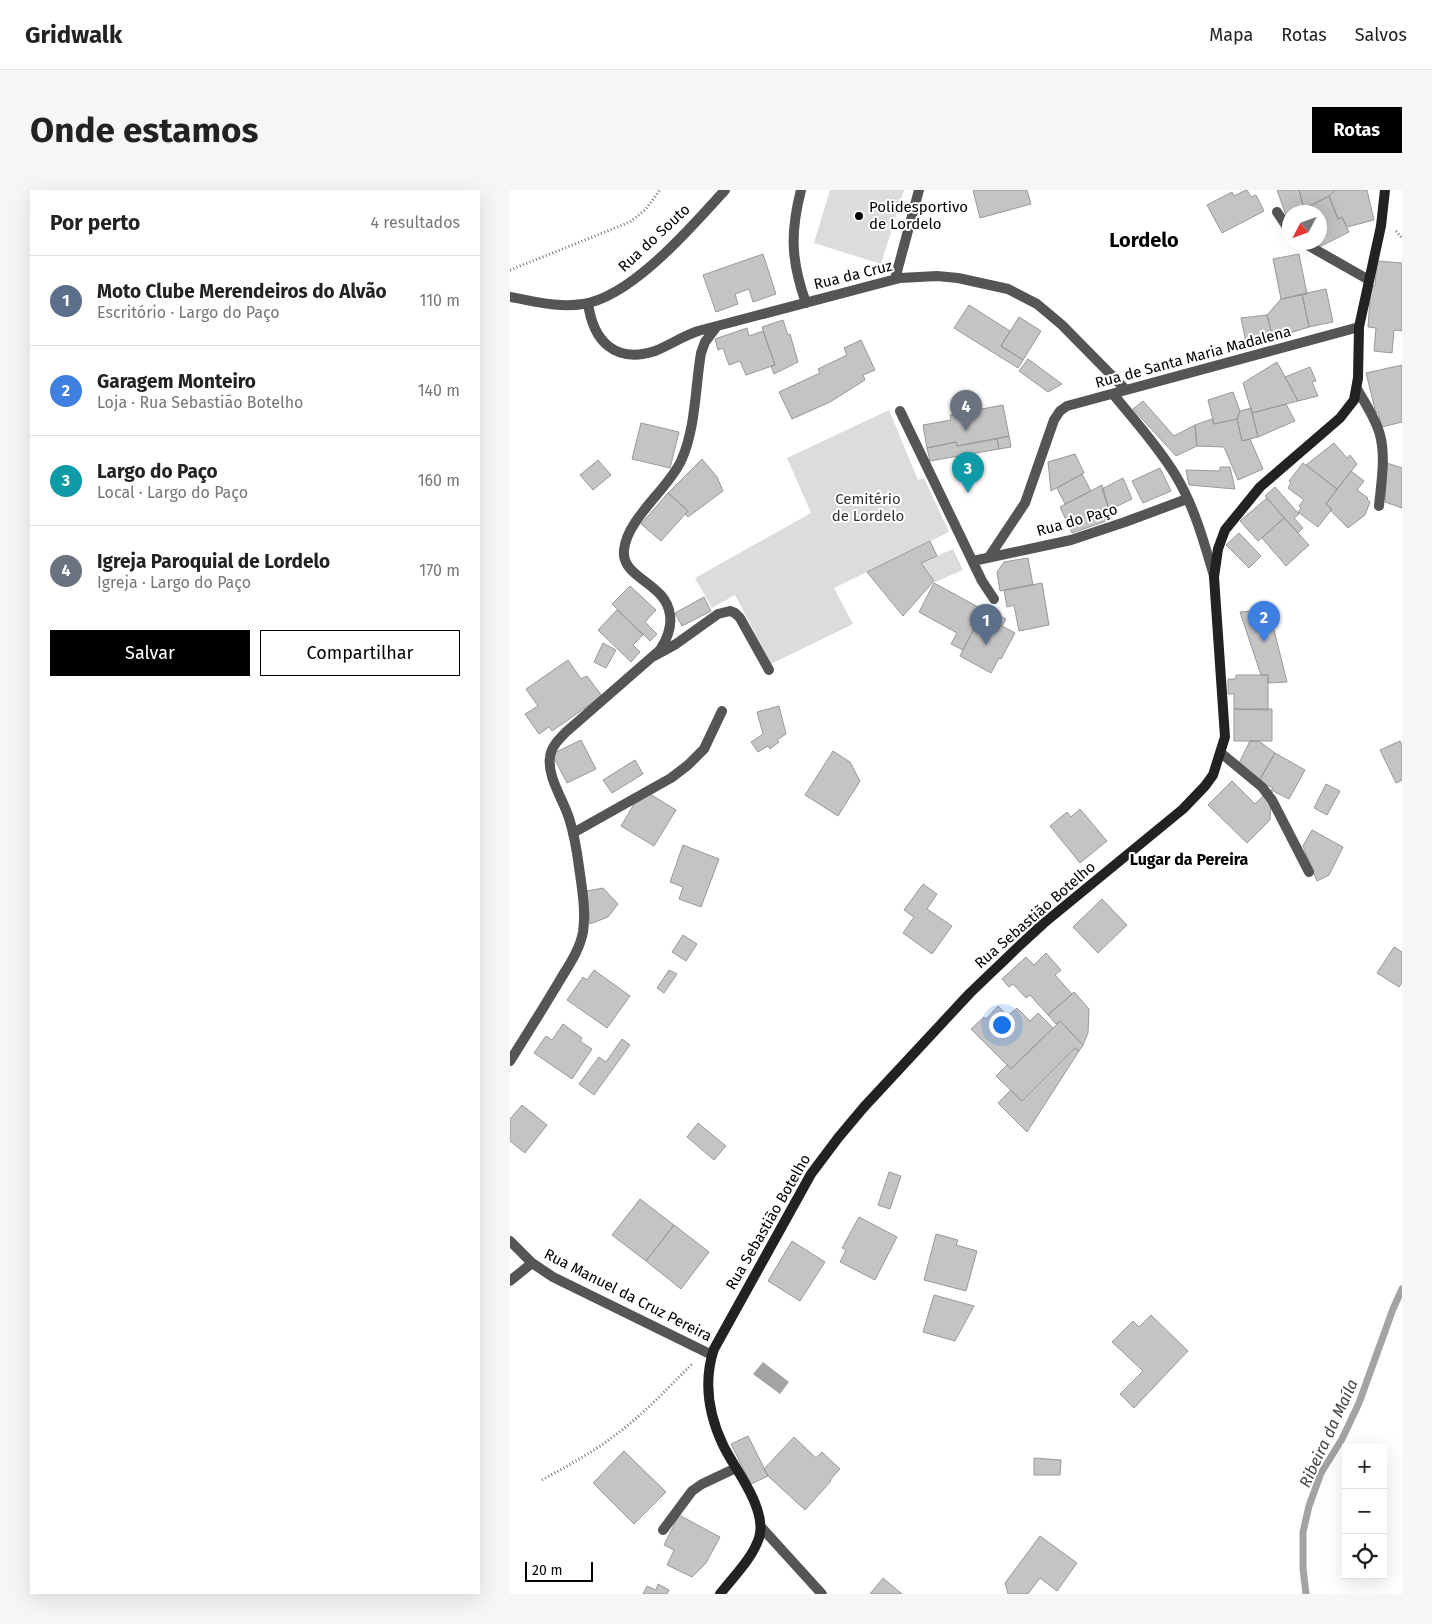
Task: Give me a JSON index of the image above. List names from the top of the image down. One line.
{"streets":{"main road":["Rua Sebastião Botelho"],"street":["Rua do Souto","Rua da Cruz","Rua de Santa Maria Madalena","Rua do Paço","Rua Manuel da Cruz Pereira"]},"crossings":[["Rua do Souto","Rua da Cruz"],["Rua da Cruz","Rua de Santa Maria Madalena"],["Rua de Santa Maria Madalena","Rua do Paço"],["Rua de Santa Maria Madalena","Rua Sebastião Botelho"],["Rua Sebastião Botelho","Rua Manuel da Cruz Pereira"]],"districts":["Lordelo","Lugar da Pereira"],"water":["Ribeira da Maíla"],"parks":["Cemitério de Lordelo"],"places":["Polidesportivo de Lordelo"],"scale_bar":"20 m","north":"bottom left","page":{"header":"Gridwalk","nav":["Mapa","Rotas","Salvos"],"buttons":["Rotas",["Salvar","Compartilhar"]],"title":"Onde estamos","heading":["Por perto","4 resultados"],"list":[{"mark":"1","name":"Moto Clube Merendeiros do Alvão","note":"Escritório · Largo do Paço","value":"110 m"},{"mark":"2","name":"Garagem Monteiro","note":"Loja · Rua Sebastião Botelho","value":"140 m"},{"mark":"3","name":"Largo do Paço","note":"Local · Largo do Paço","value":"160 m"},{"mark":"4","name":"Igreja Paroquial de Lordelo","note":"Igreja · Largo do Paço","value":"170 m"}],"pins":["4","3","2","1"],"map_buttons":["+","−"],"scale":"20 m"}}
